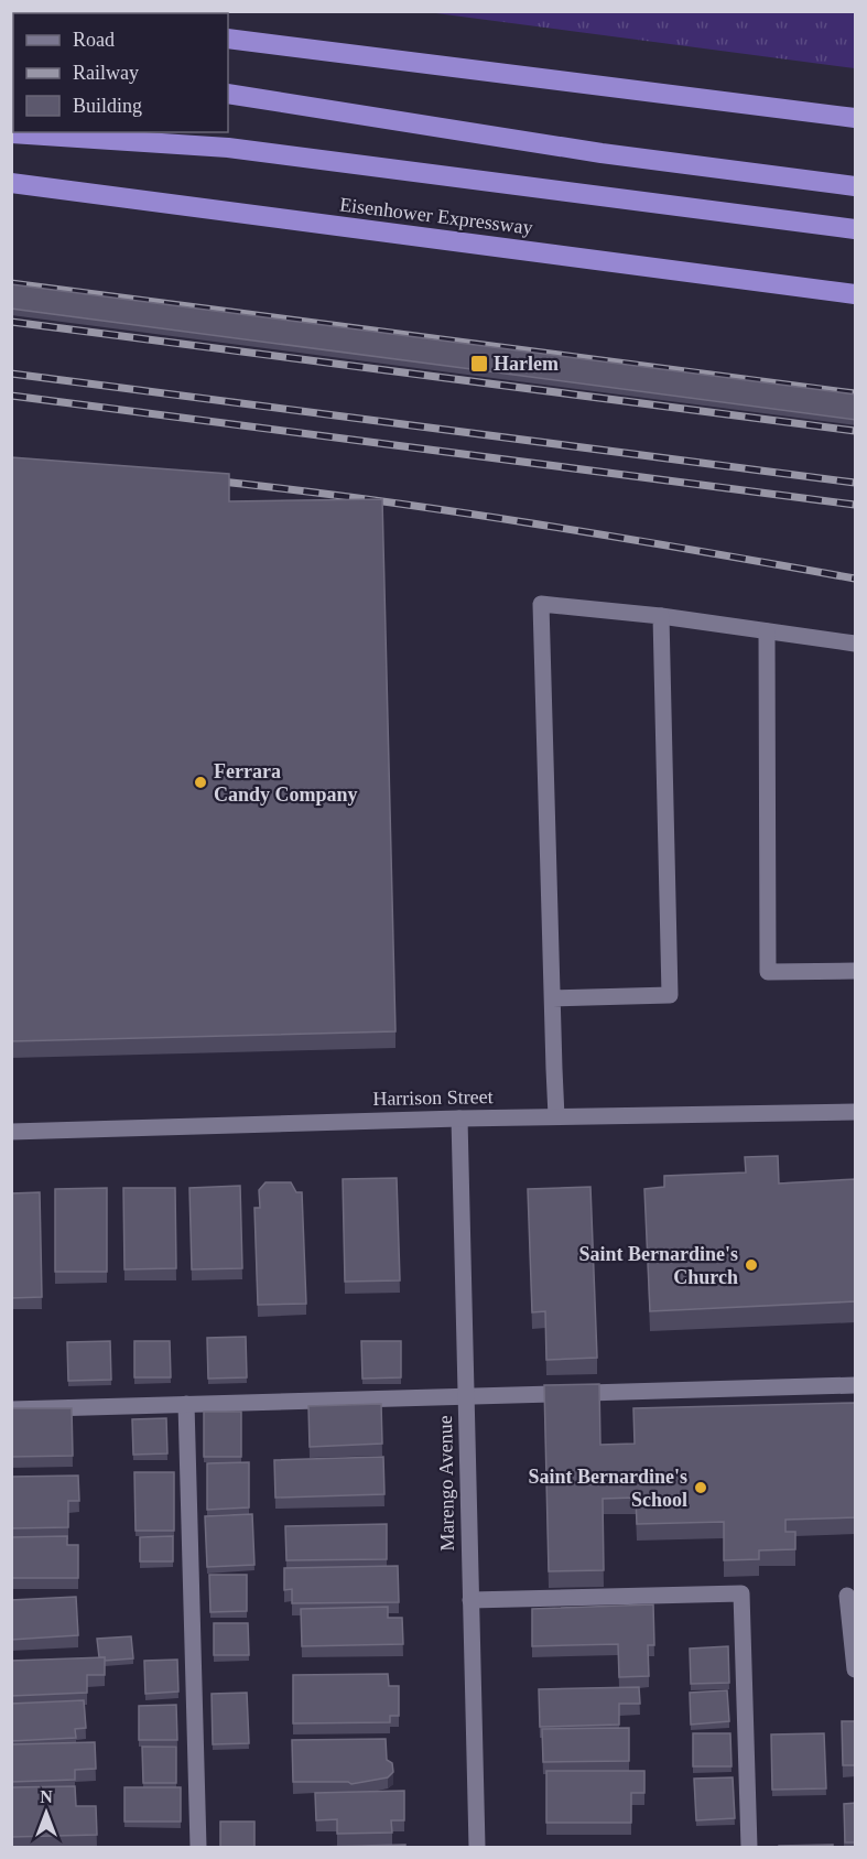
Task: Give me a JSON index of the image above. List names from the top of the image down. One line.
{"streets":{"highway":["Eisenhower Expressway"],"street":["Harrison Street","Marengo Avenue"]},"crossings":[["Harrison Street","Marengo Avenue"]],"places":{"transit":["Harlem"],"other":["Ferrara Candy Company","Saint Bernardine's Church","Saint Bernardine's School"]},"legend":["Road","Railway","Building"],"north":"top"}
